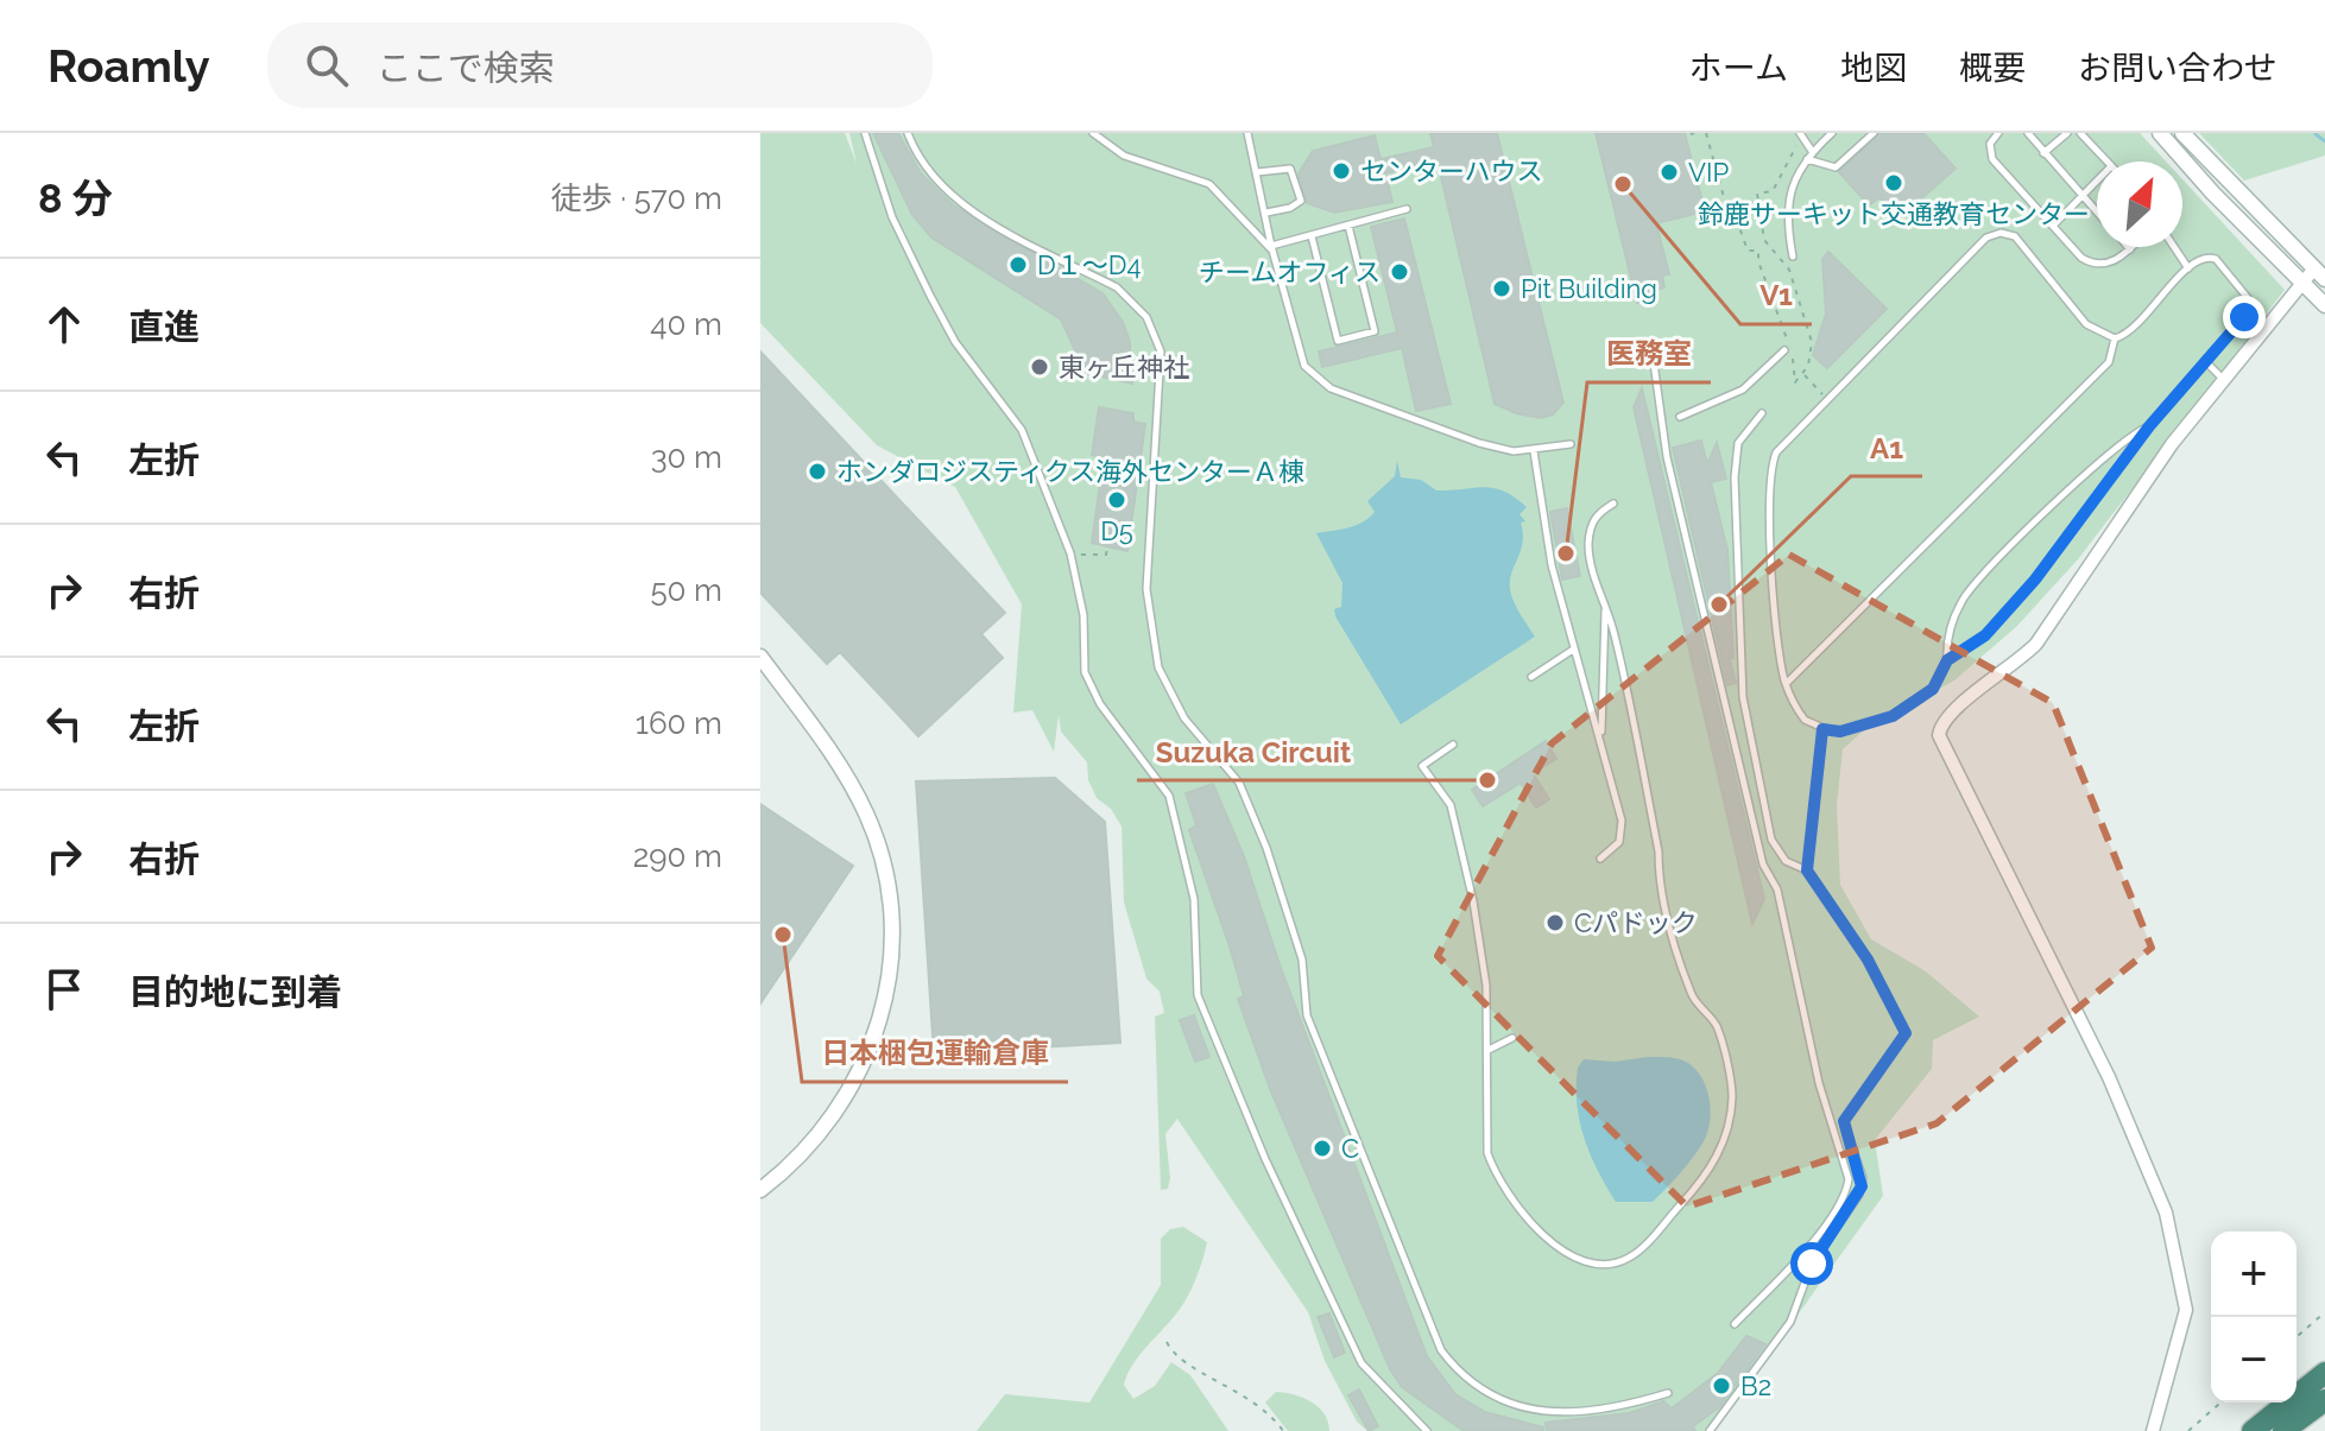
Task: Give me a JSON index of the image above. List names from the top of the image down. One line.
{"places":["センターハウス","VIP","鈴鹿サーキット交通教育センター","V1","D１～D4","チームオフィス","Pit Building","東ヶ丘神社","ホンダロジスティクス海外センターＡ棟","D5","医務室","A1","Suzuka Circuit","Cパドック","日本梱包運輸倉庫","C","B2"],"north":"top right","page":{"header":"Roamly","search":"ここで検索","nav":["ホーム","地図","概要","お問い合わせ"],"heading":["8 分","徒歩 · 570 m"],"list":[["直進","40 m"],["左折","30 m"],["右折","50 m"],["左折","160 m"],["右折","290 m"],"目的地に到着"],"map_buttons":["+","−"]}}
